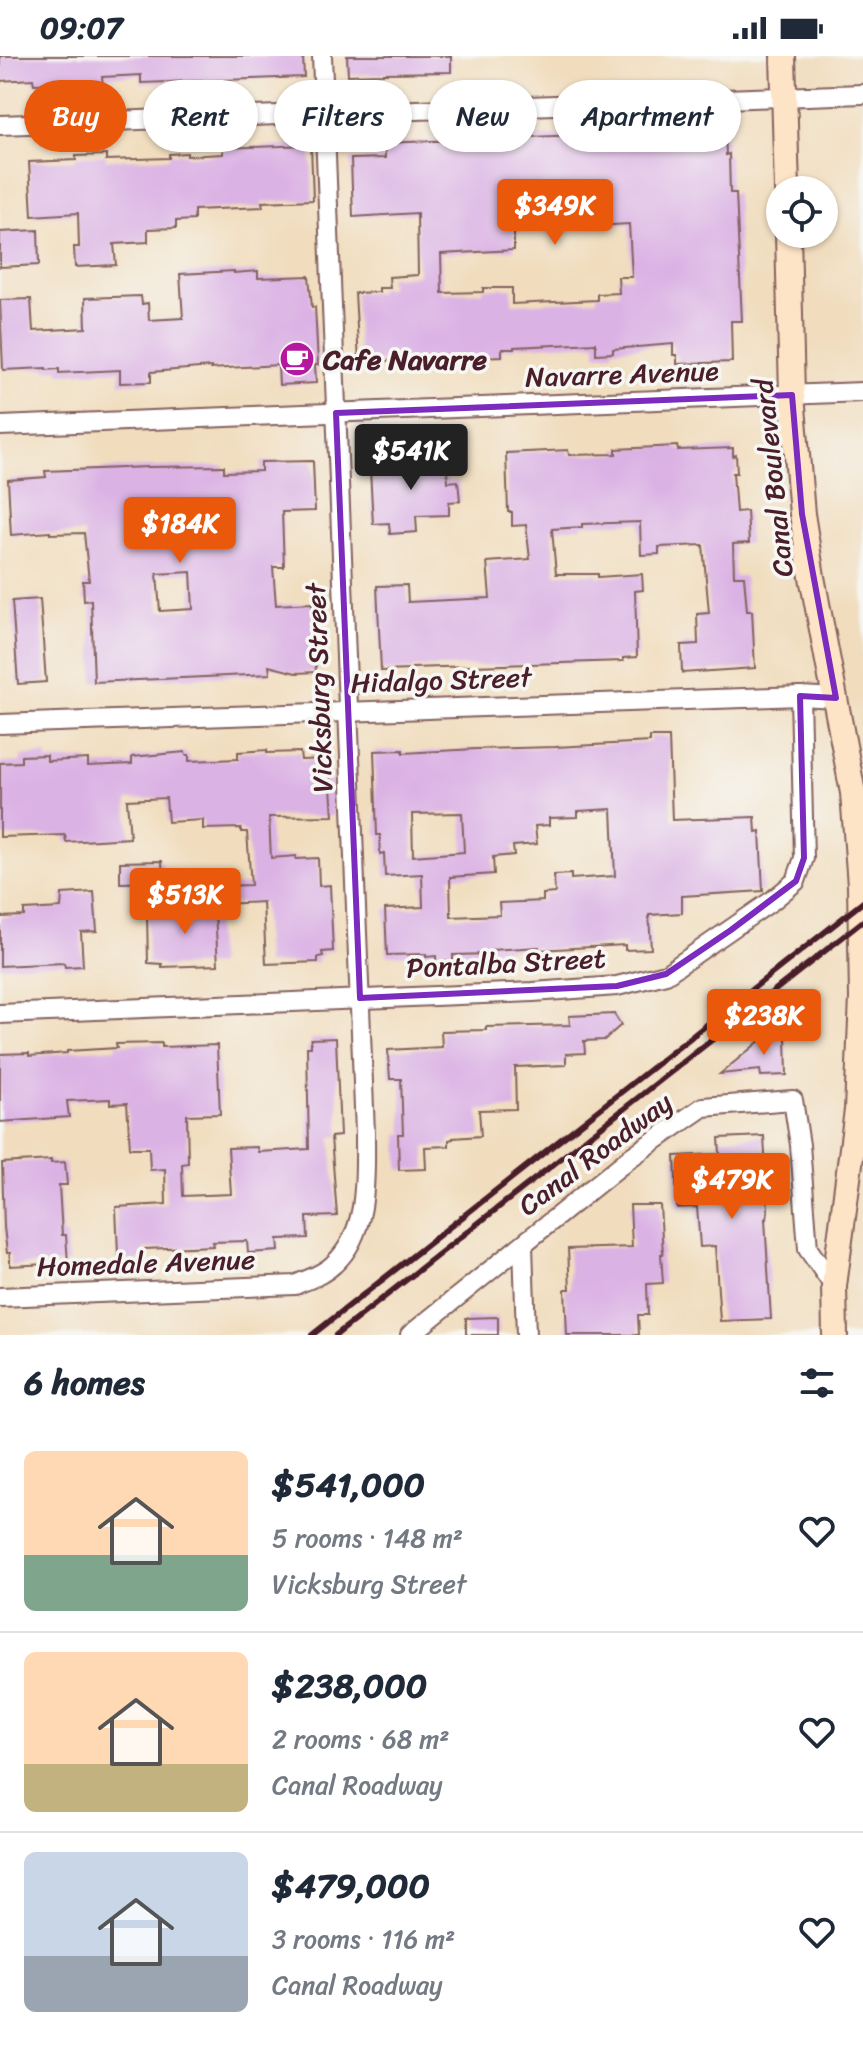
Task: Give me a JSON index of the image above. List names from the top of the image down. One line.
{"streets":{"main road":["Canal Boulevard"],"street":["Navarre Avenue","Hidalgo Street","Vicksburg Street","Pontalba Street","Canal Roadway","Homedale Avenue"]},"crossings":[["Navarre Avenue","Canal Boulevard"],["Navarre Avenue","Vicksburg Street"],["Canal Boulevard","Hidalgo Street"],["Canal Boulevard","Canal Roadway"],["Hidalgo Street","Vicksburg Street"],["Hidalgo Street","Pontalba Street"],["Vicksburg Street","Pontalba Street"],["Vicksburg Street","Homedale Avenue"]],"places":{"cafe":["Cafe Navarre"]},"page":{"status":"09:07","chip":["Buy","Rent","Filters","New","Apartment"],"price":["$349K","$541K","$184K","$513K","$238K","$479K"],"heading":"6 homes","list":[{"name":"$541,000","note":"5 rooms · 148 m² · Vicksburg Street"},{"name":"$238,000","note":"2 rooms · 68 m² · Canal Roadway"},{"name":"$479,000","note":"3 rooms · 116 m² · Canal Roadway"}]}}
